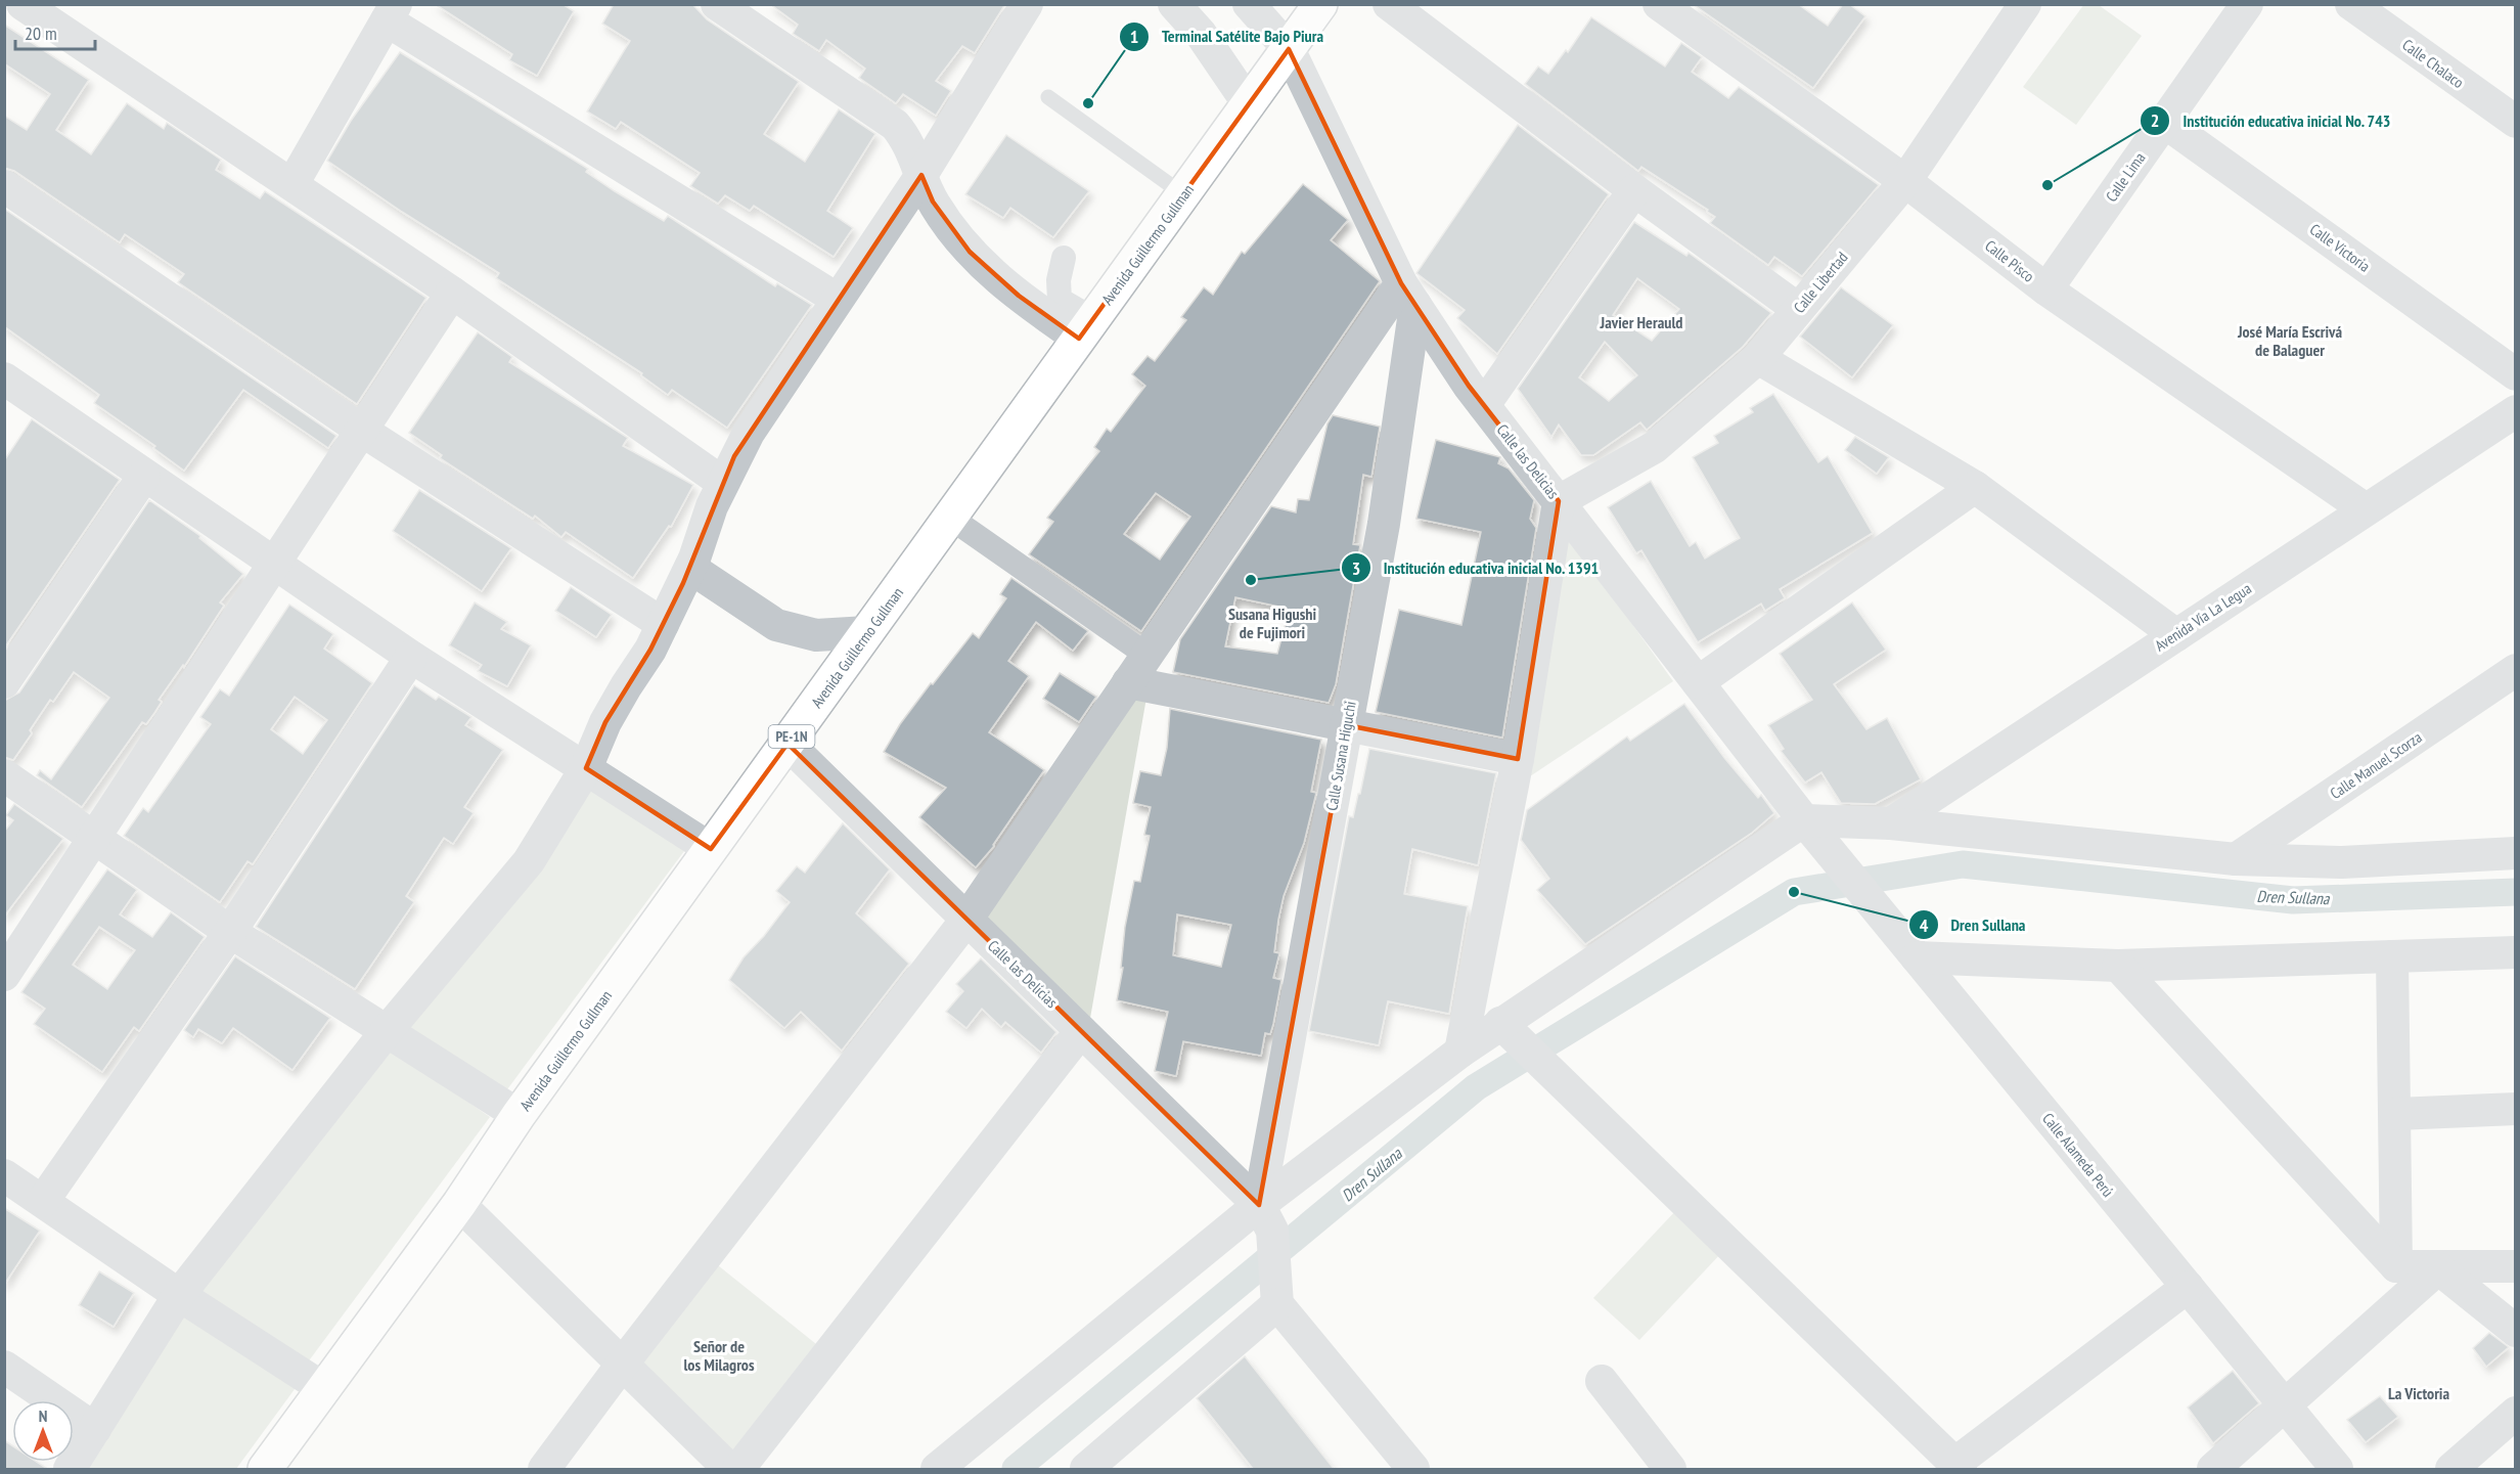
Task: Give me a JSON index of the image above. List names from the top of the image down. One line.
{"streets":{"main road":["Avenida Guillermo Gullman","PE-1N"],"street":["Calle Chalaco","Calle Lima","Calle Victoria","Calle Pisco","Calle Libertad","Calle las Delicias","Avenida Vía La Legua","Calle Susana Higuchi","Calle Manuel Scorza","Calle Alameda Perú"]},"crossings":[["Calle Lima","Calle Victoria"],["Calle Lima","Calle Pisco"],["Avenida Guillermo Gullman","Calle las Delicias"],["Calle Pisco","Calle Libertad"],["Calle Pisco","Avenida Vía La Legua"],["Calle Libertad","Calle las Delicias"],["Calle las Delicias","Calle Susana Higuchi"],["Calle las Delicias","Calle Alameda Perú"]],"districts":["Javier Herauld","José María Escrivá de Balaguer","Susana Higushi de Fujimori","Señor de los Milagros","La Victoria"],"water":["Dren Sullana"],"places":["Terminal Satélite Bajo Piura","Institución educativa inicial No. 743","Institución educativa inicial No. 1391","Dren Sullana"],"scale_bar":"20 m","north":"top"}
